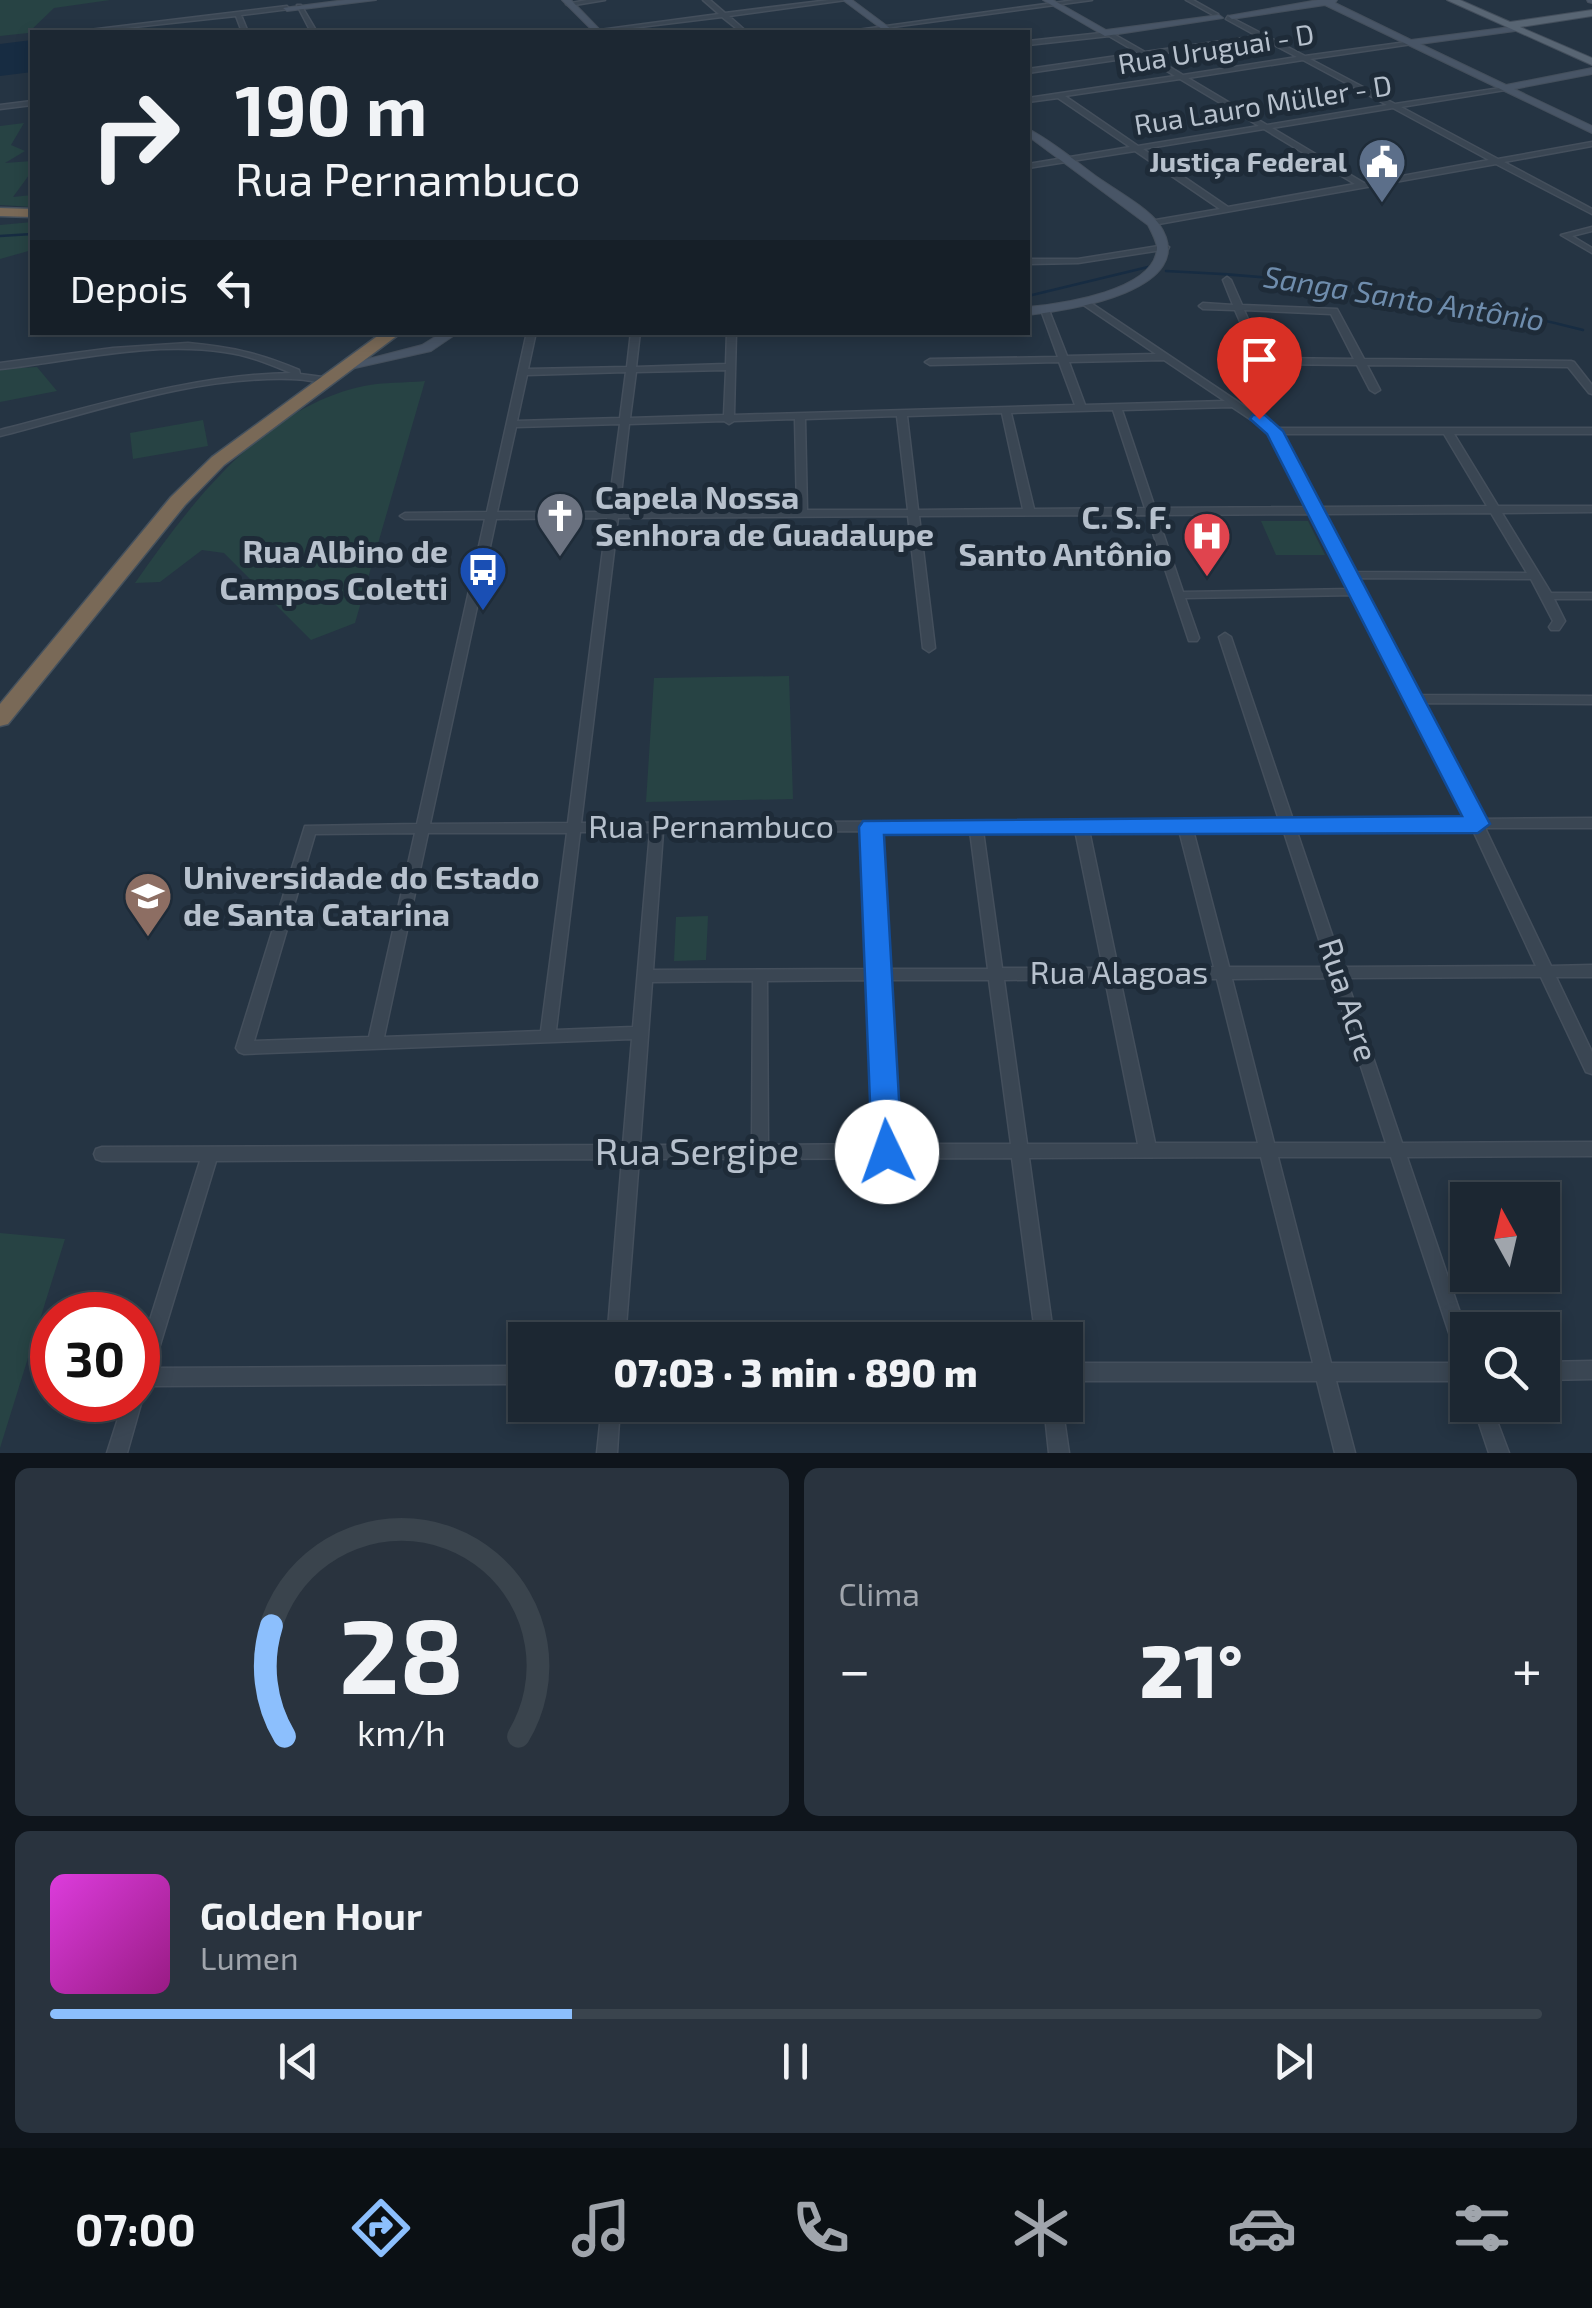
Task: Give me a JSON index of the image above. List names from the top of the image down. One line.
{"streets":{"main road":["Rua Uruguai - D"],"street":["Rua Lauro Müller - D","Rua Pernambuco","Rua Alagoas","Rua Acre","Rua Sergipe"]},"crossings":[["Rua Pernambuco","Rua Acre"],["Rua Alagoas","Rua Acre"],["Rua Acre","Rua Sergipe"]],"water":["Sanga Santo Antônio"],"places":{"public building":["Justiça Federal"],"church":["Capela Nossa Senhora de Guadalupe"],"hospital":["C. S. F. Santo Antônio"],"bus stop":["Rua Albino de Campos Coletti"],"school or university":["Universidade do Estado de Santa Catarina"]},"north":"top","page":{"turn":["190 m","Rua Pernambuco"],"then":"Depois","limit":"30","trip":"07:03 · 3 min · 890 m","tile":"Clima","heat":["−","21°","+"],"song":["Golden Hour","Lumen"],"tabs":"07:00","gauge":["28","km/h"]}}
